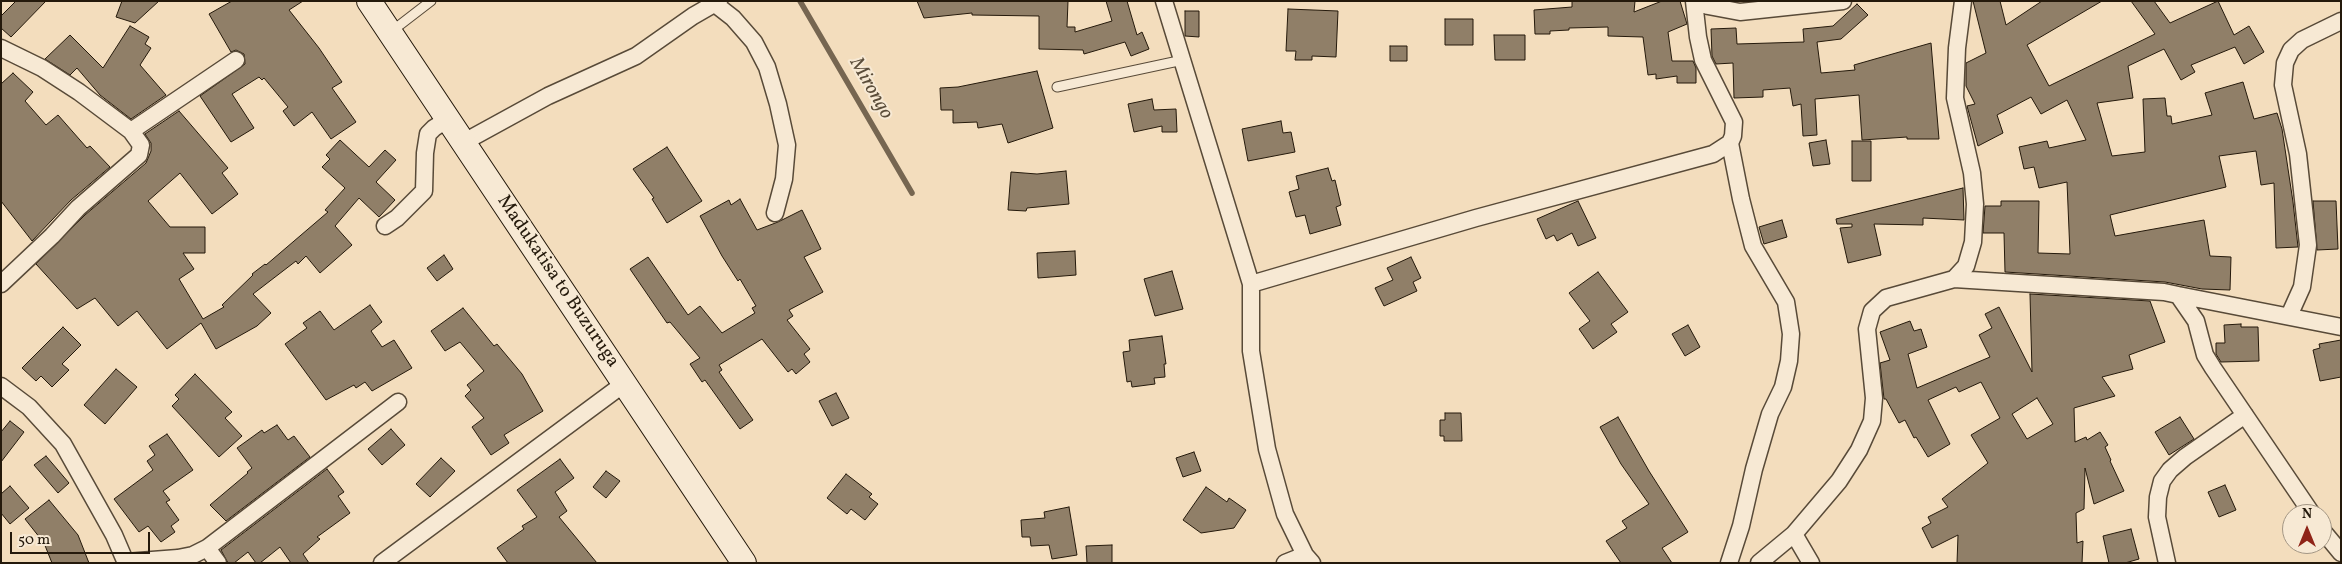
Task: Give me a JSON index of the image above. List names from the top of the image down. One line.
{"streets":{"main road":["Madukatisa to Buzuruga"]},"water":["Mirongo"],"scale_bar":"50 m","north":"top"}
